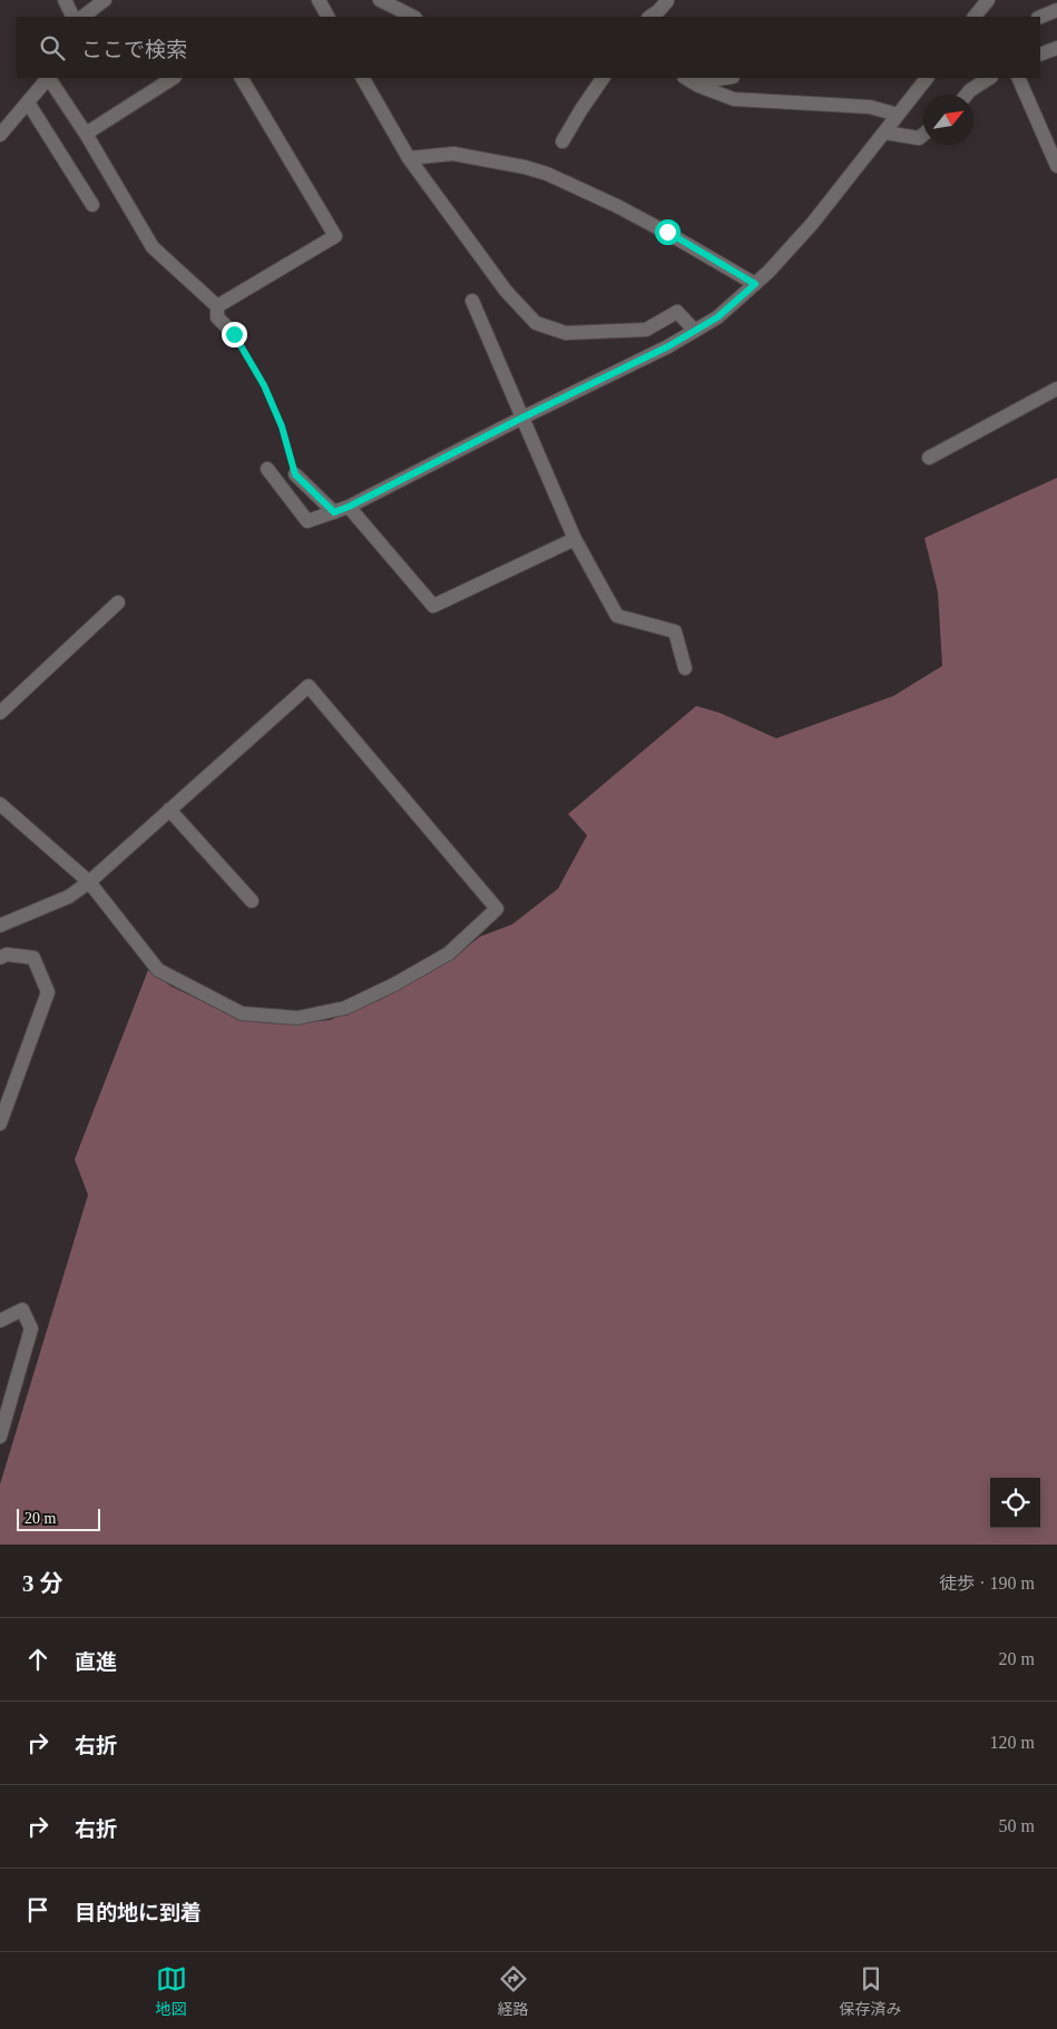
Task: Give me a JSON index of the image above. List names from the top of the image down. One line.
{"scale_bar":"20 m","north":"top right","page":{"search":"ここで検索","scale":"20 m","heading":["3 分","徒歩 · 190 m"],"list":[["直進","20 m"],["右折","120 m"],["右折","50 m"],"目的地に到着"],"nav":["地図","経路","保存済み"]}}
